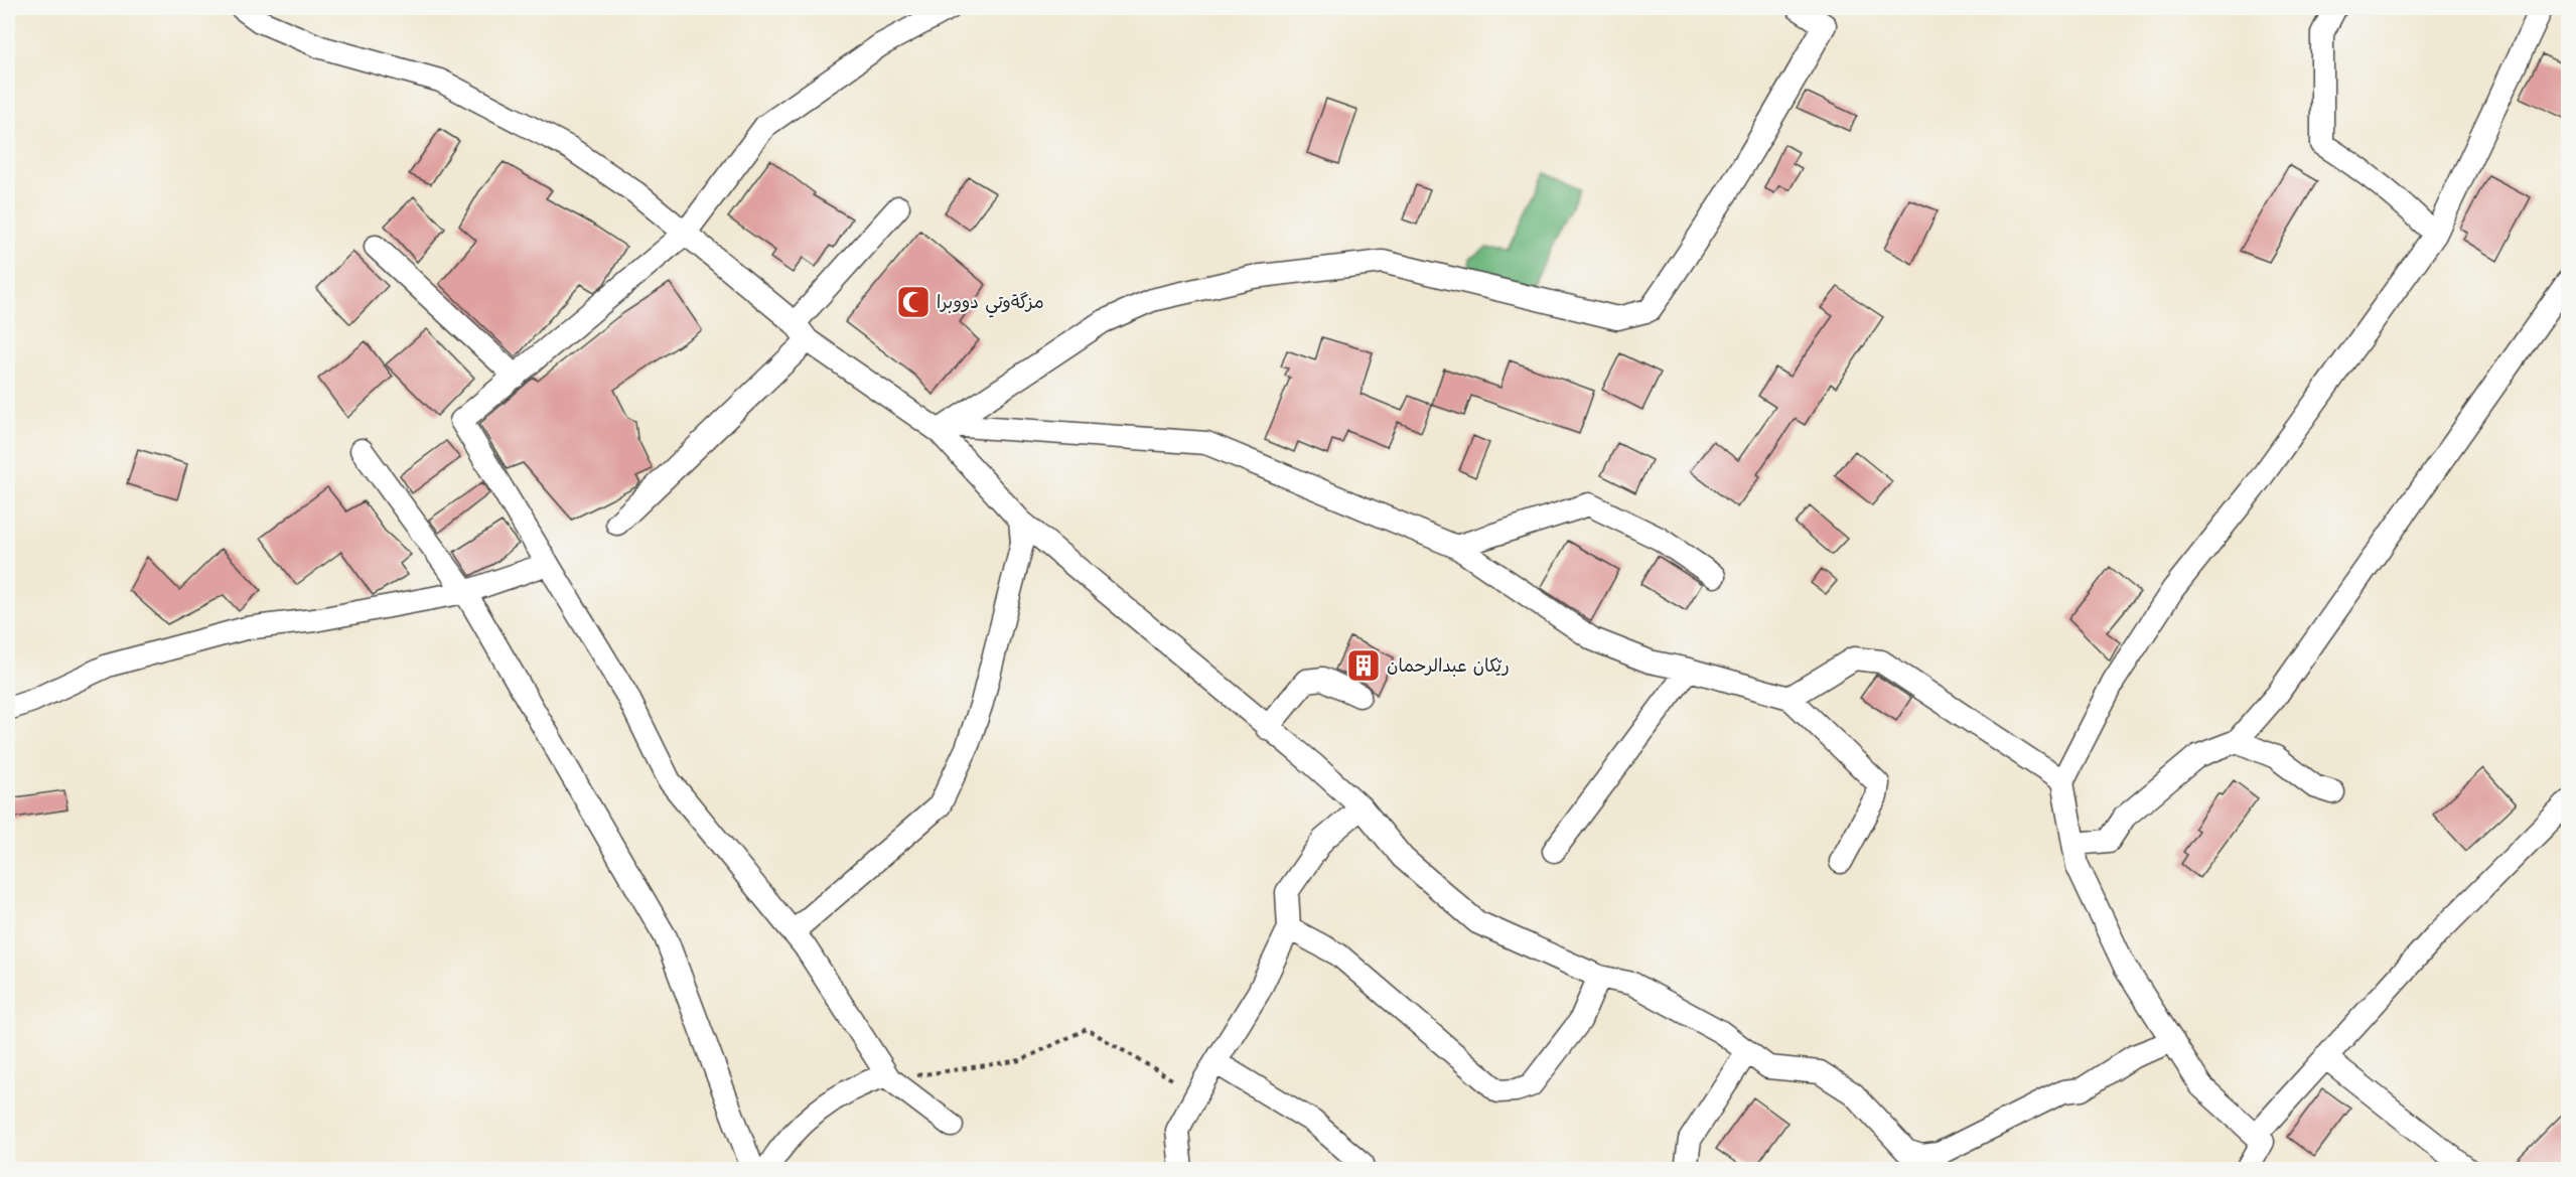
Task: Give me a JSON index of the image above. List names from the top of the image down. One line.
{"places":{"mosque":["مزگةوتي دووبرا"],"building":["رێكان عبدالرحمان"]}}
